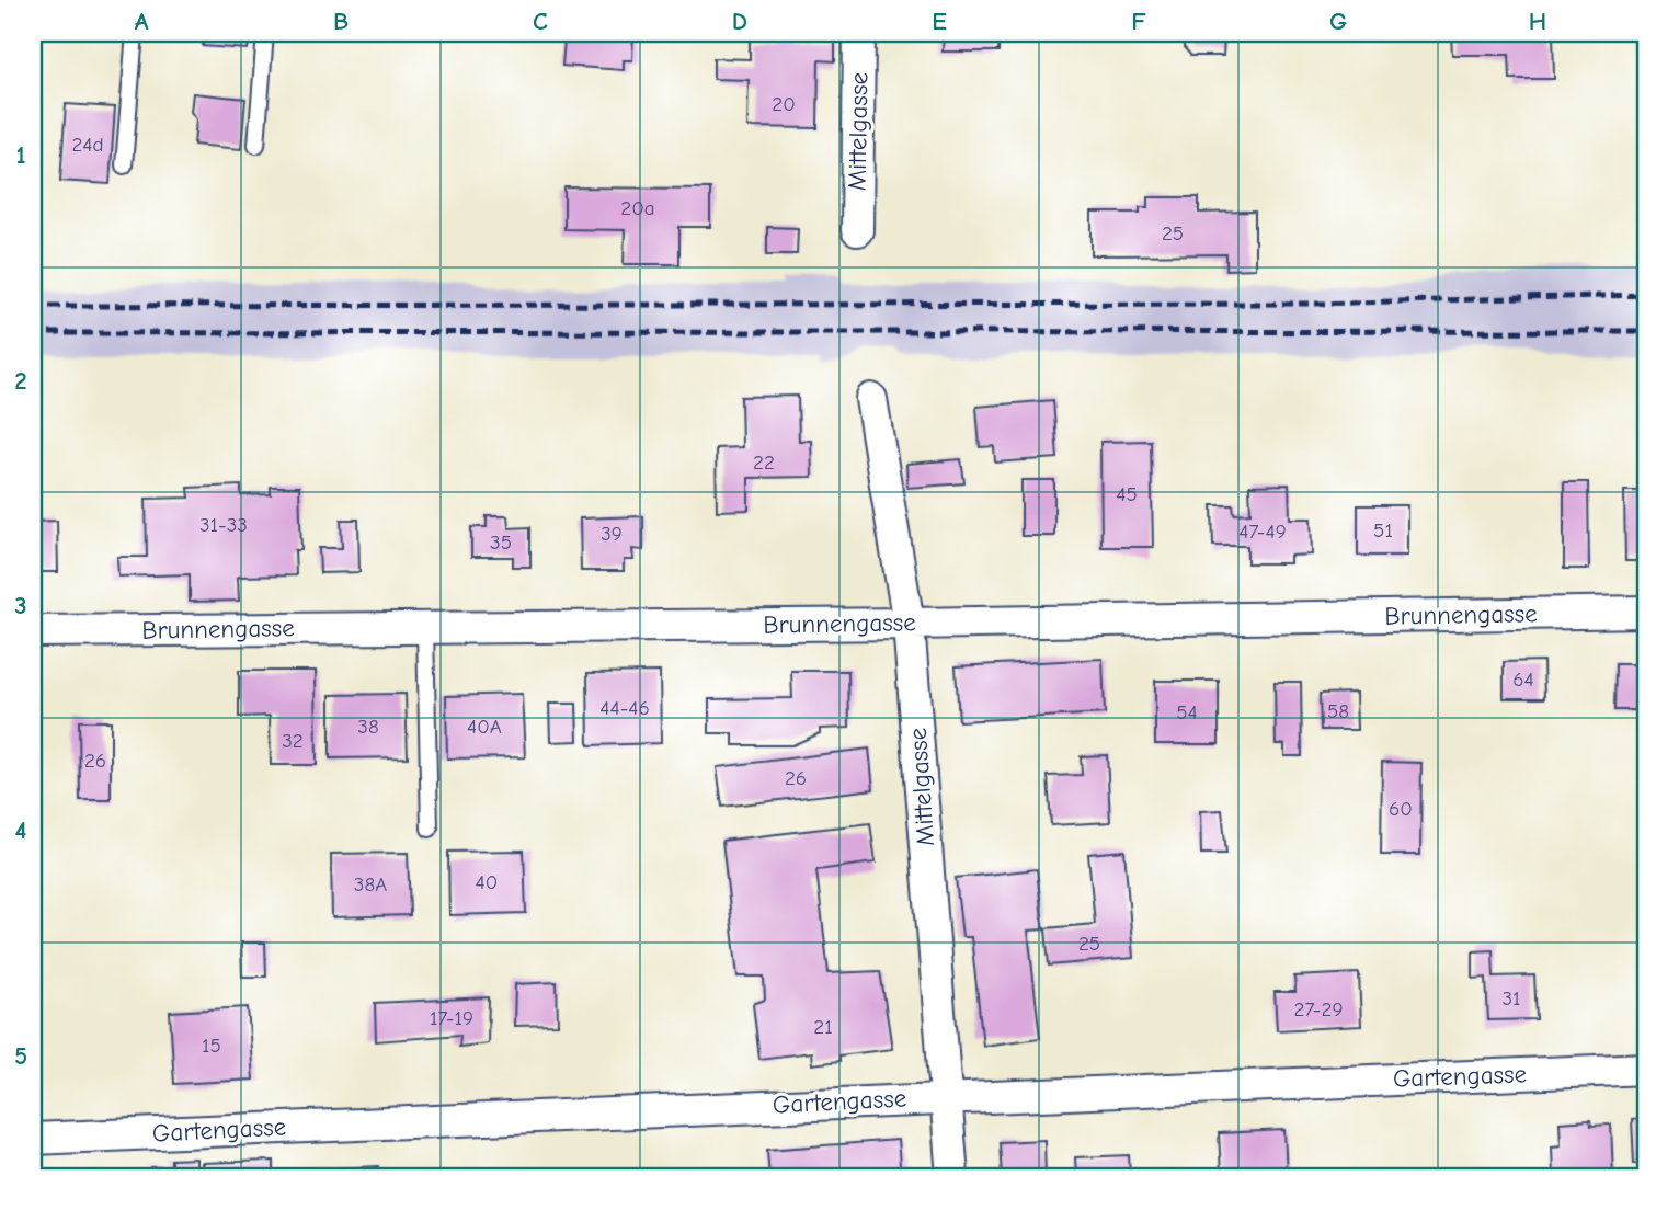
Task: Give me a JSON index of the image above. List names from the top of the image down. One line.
{"streets":{"street":["Mittelgasse","Brunnengasse","Gartengasse"]},"crossings":[["Mittelgasse","Brunnengasse"],["Mittelgasse","Gartengasse"]],"house_numbers":["20","24d","20a","25","22","45","31-33","51","47-49","39","35","64","44-46","58","54","38","40A","32","26","26","60","40","38A","25","31","27-29","17-19","21","15"],"grid":{"columns":["A","B","C","D","E","F","G","H"],"rows":["1","2","3","4","5"]}}
